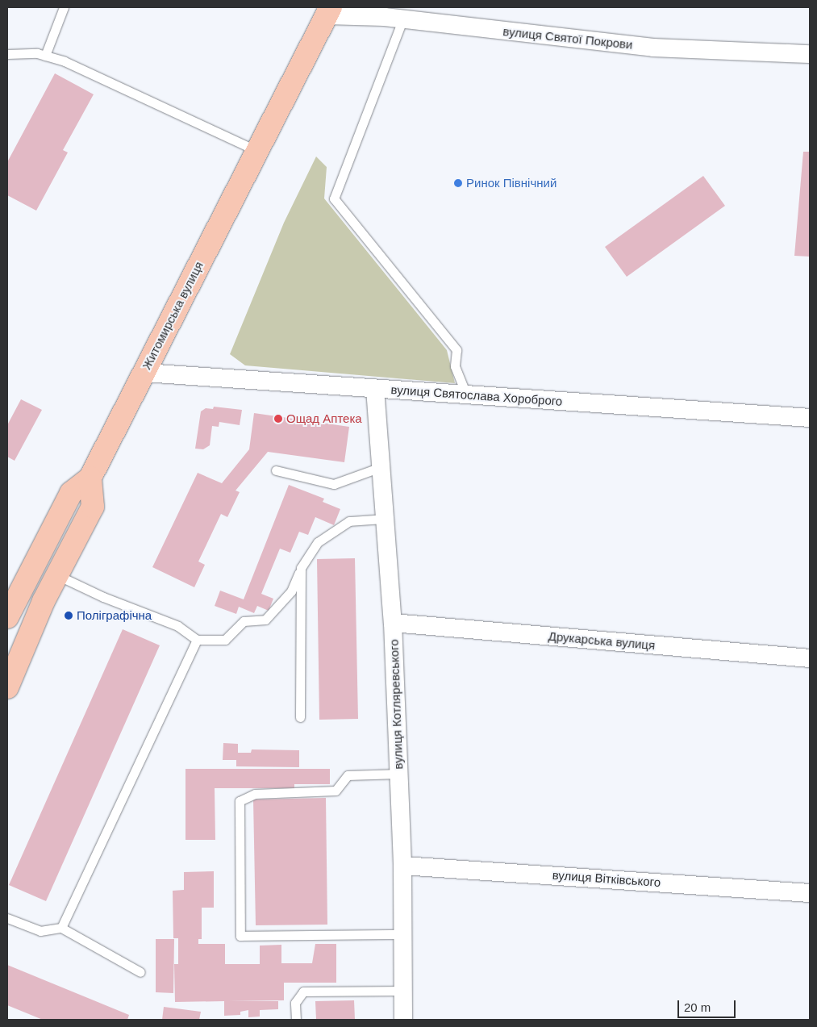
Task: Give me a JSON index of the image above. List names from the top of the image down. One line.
{"streets":{"main road":["Житомирська вулиця"],"street":["вулиця Святої Покрови","вулиця Святослава Хороброго","Друкарська вулиця","вулиця Котляревського","вулиця Вітківського"]},"crossings":[["вулиця Святої Покрови","Житомирська вулиця"],["Житомирська вулиця","вулиця Святослава Хороброго"],["вулиця Святослава Хороброго","вулиця Котляревського"],["Друкарська вулиця","вулиця Котляревського"],["вулиця Котляревського","вулиця Вітківського"]],"places":["Ринок Північний","Ощад Аптека","Поліграфічна"],"scale_bar":"20 m"}
